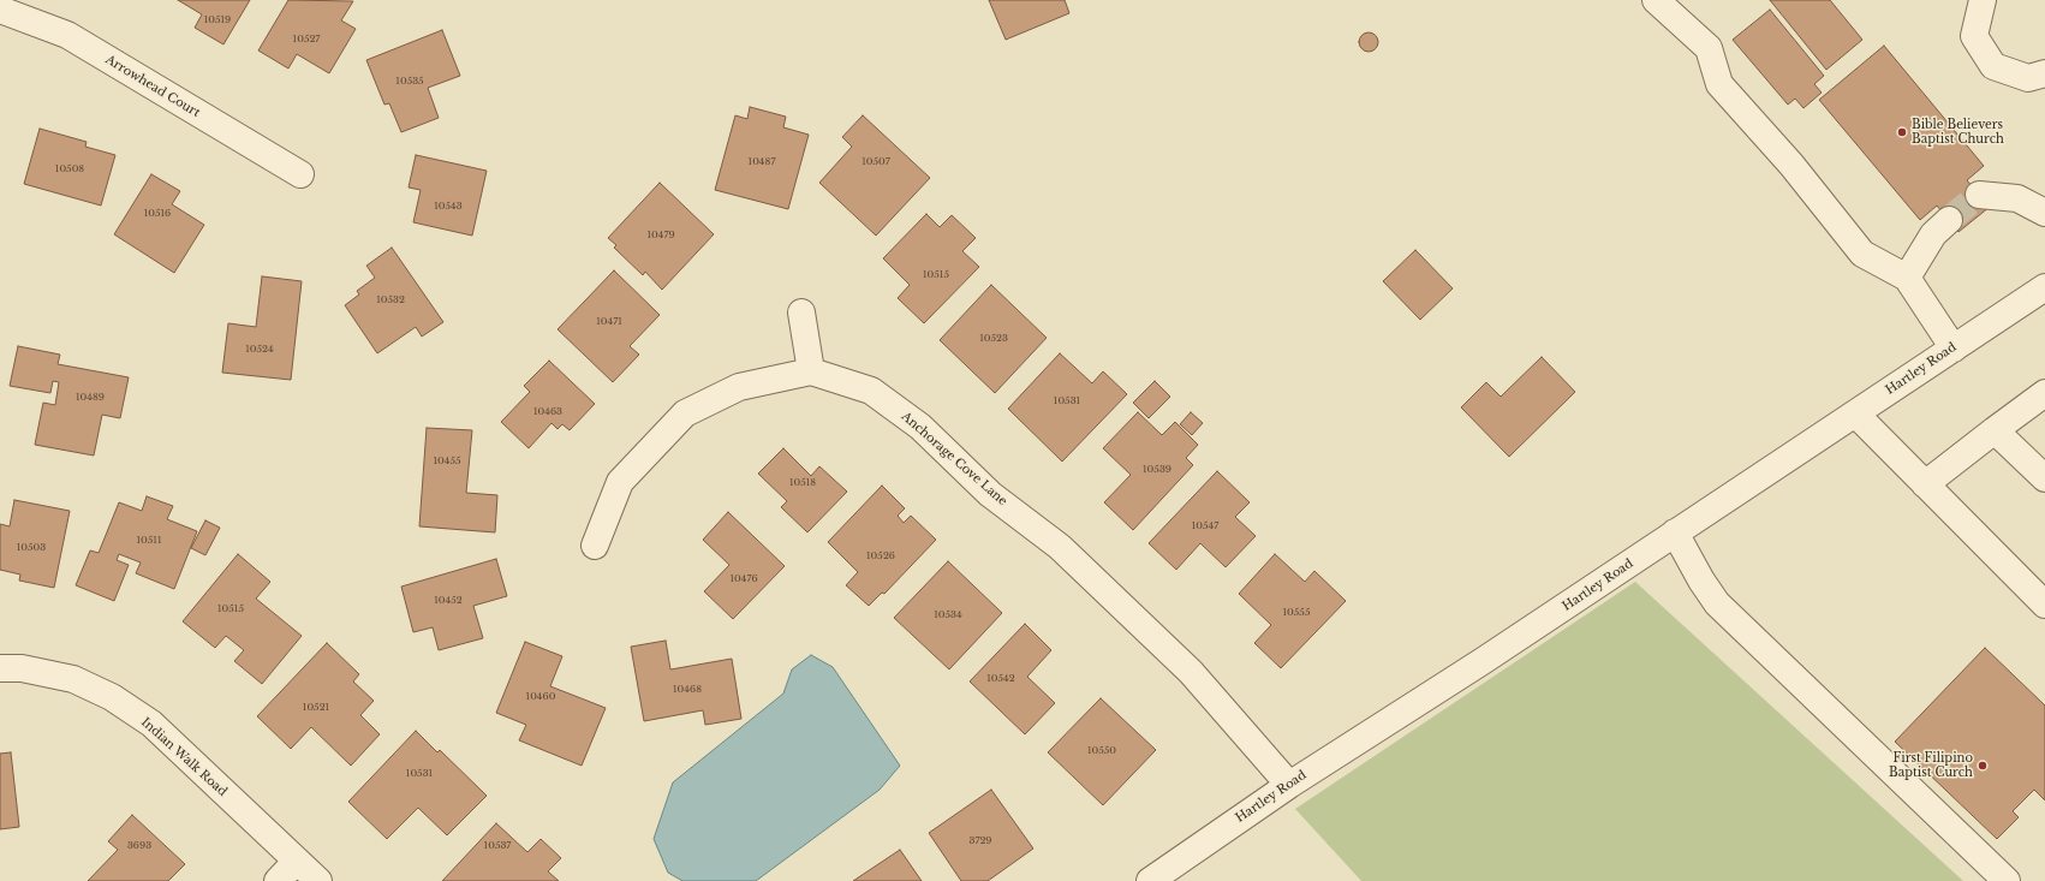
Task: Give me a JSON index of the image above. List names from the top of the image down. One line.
{"streets":{"street":["Arrowhead Court","Hartley Road","Anchorage Cove Lane","Indian Walk Road"]},"crossings":[["Hartley Road","Anchorage Cove Lane"]],"places":["Bible Believers Baptist Church","First Filipino Baptist Curch"],"house_numbers":["10519","10527","10535","10487","10507","10508","10543","10516","10479","10515","10532","10471","10523","10524","10489","10531","10463","10455","10539","10518","10547","10511","10503","10526","10476","10452","10515","10555","10534","10542","10468","10460","10521","10550","10531","3729","3693","10537"]}
